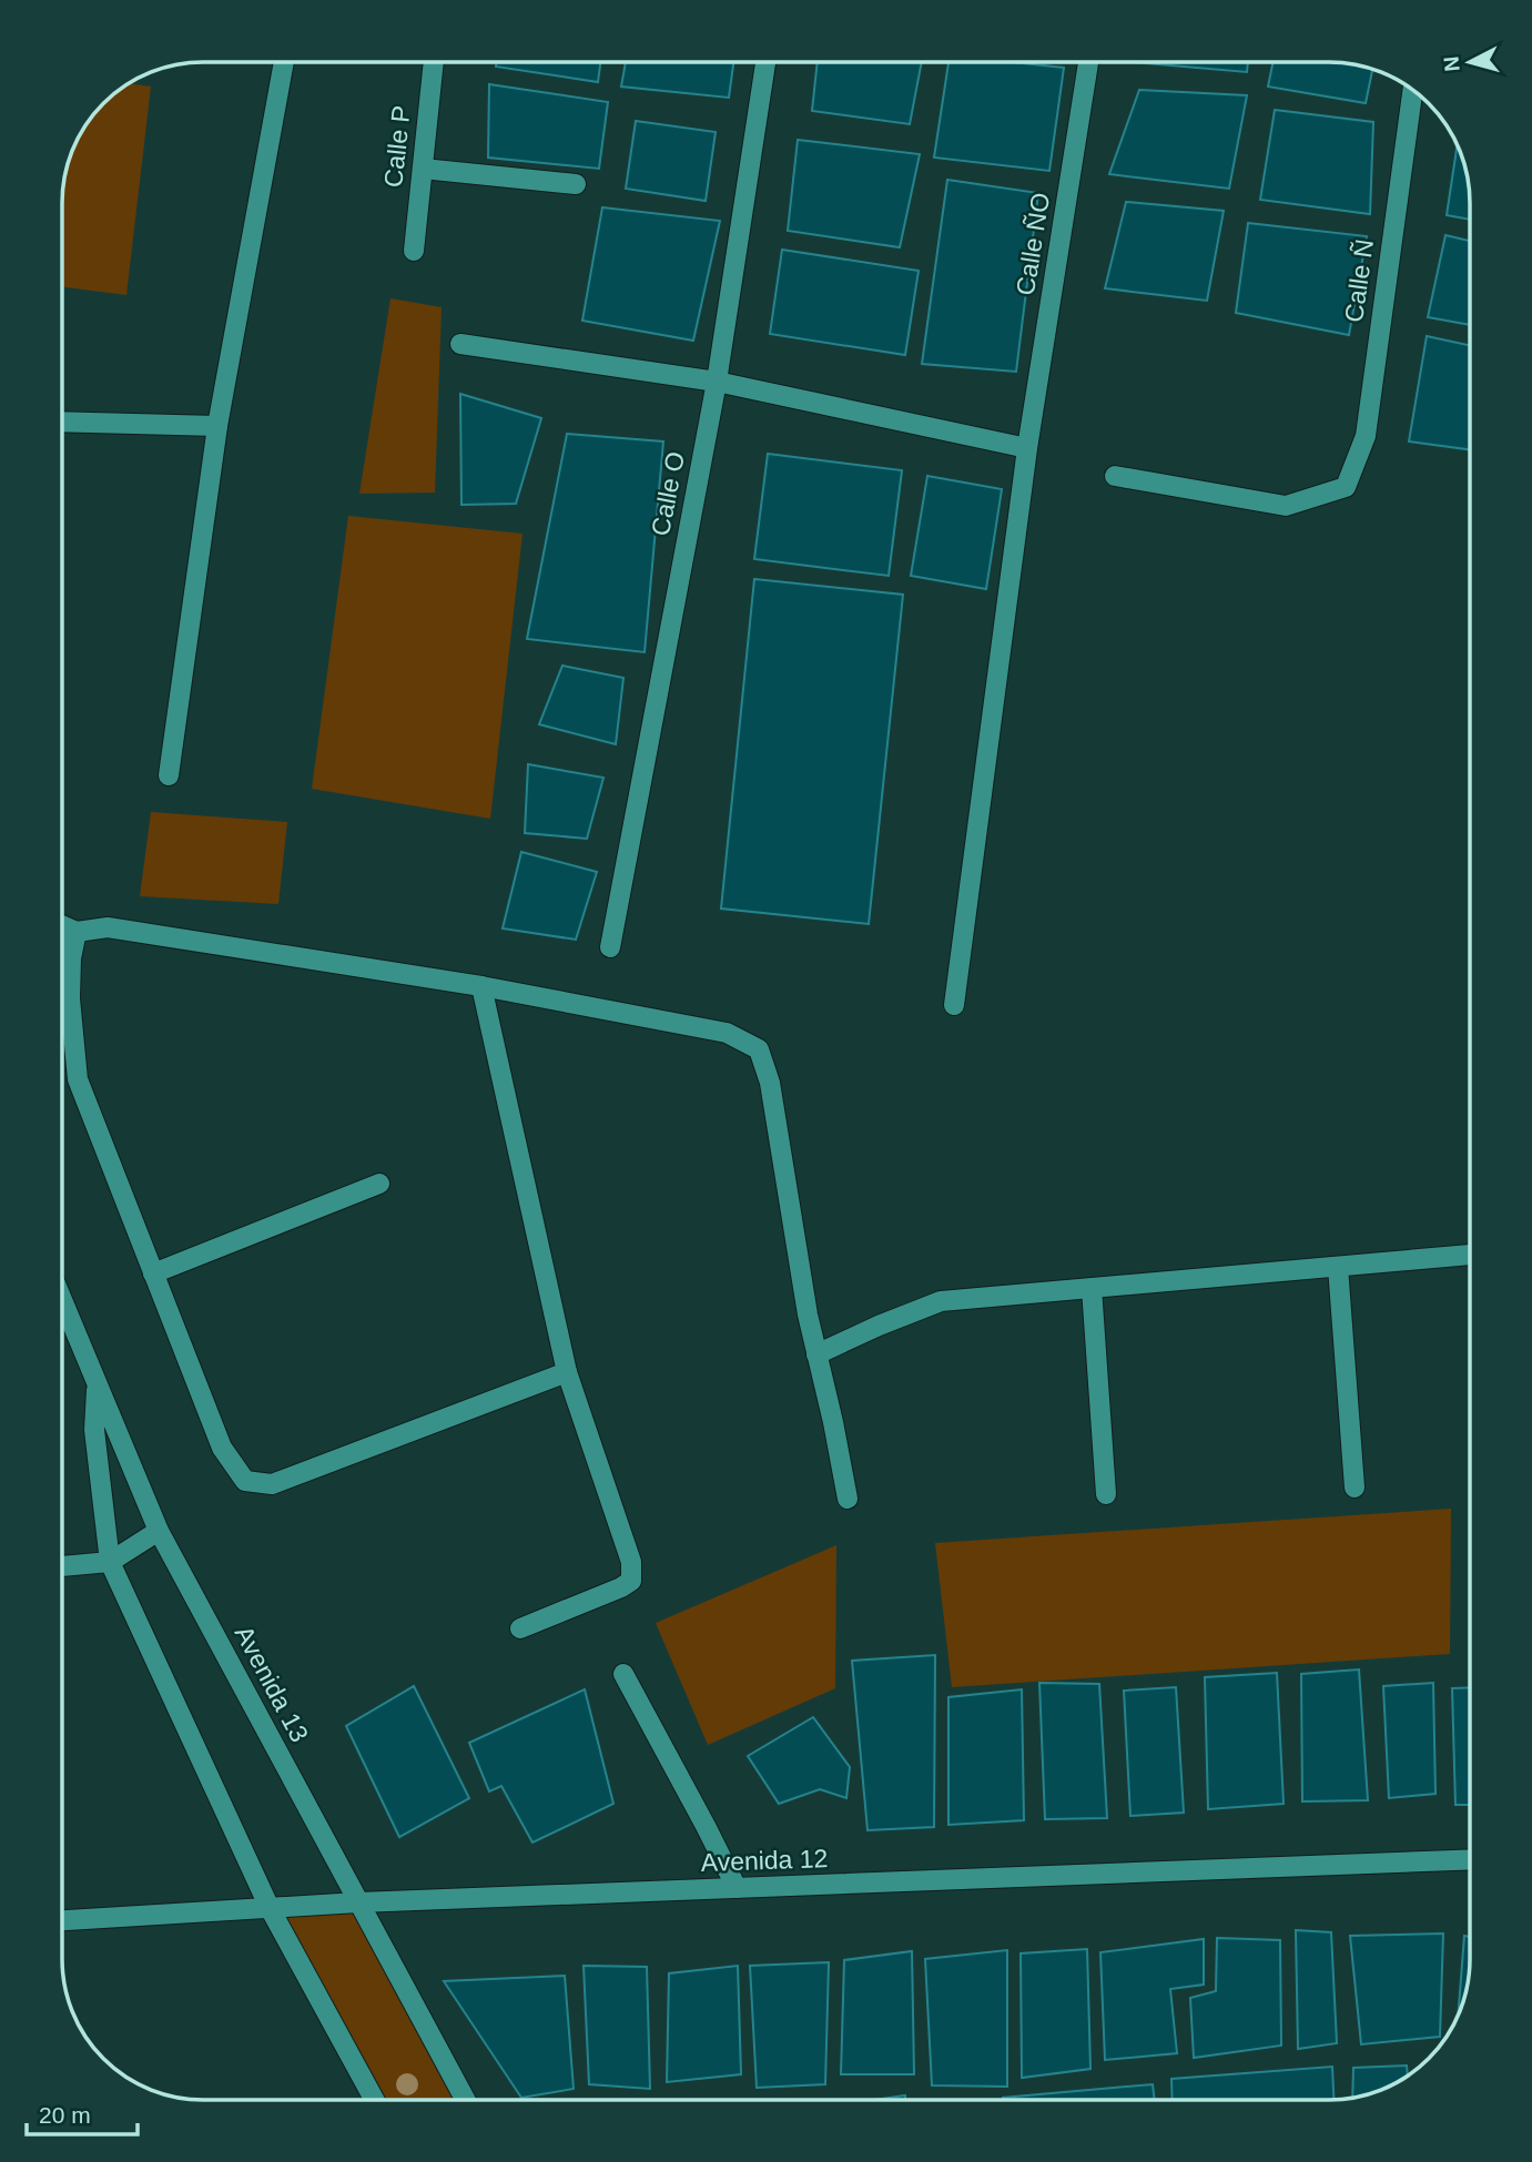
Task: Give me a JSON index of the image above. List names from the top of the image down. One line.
{"streets":{"street":["Calle P","Calle ÑO","Calle Ñ","Calle O","Avenida 13","Avenida 12"]},"crossings":[["Avenida 13","Avenida 12"]],"scale_bar":"20 m","north":"left"}
